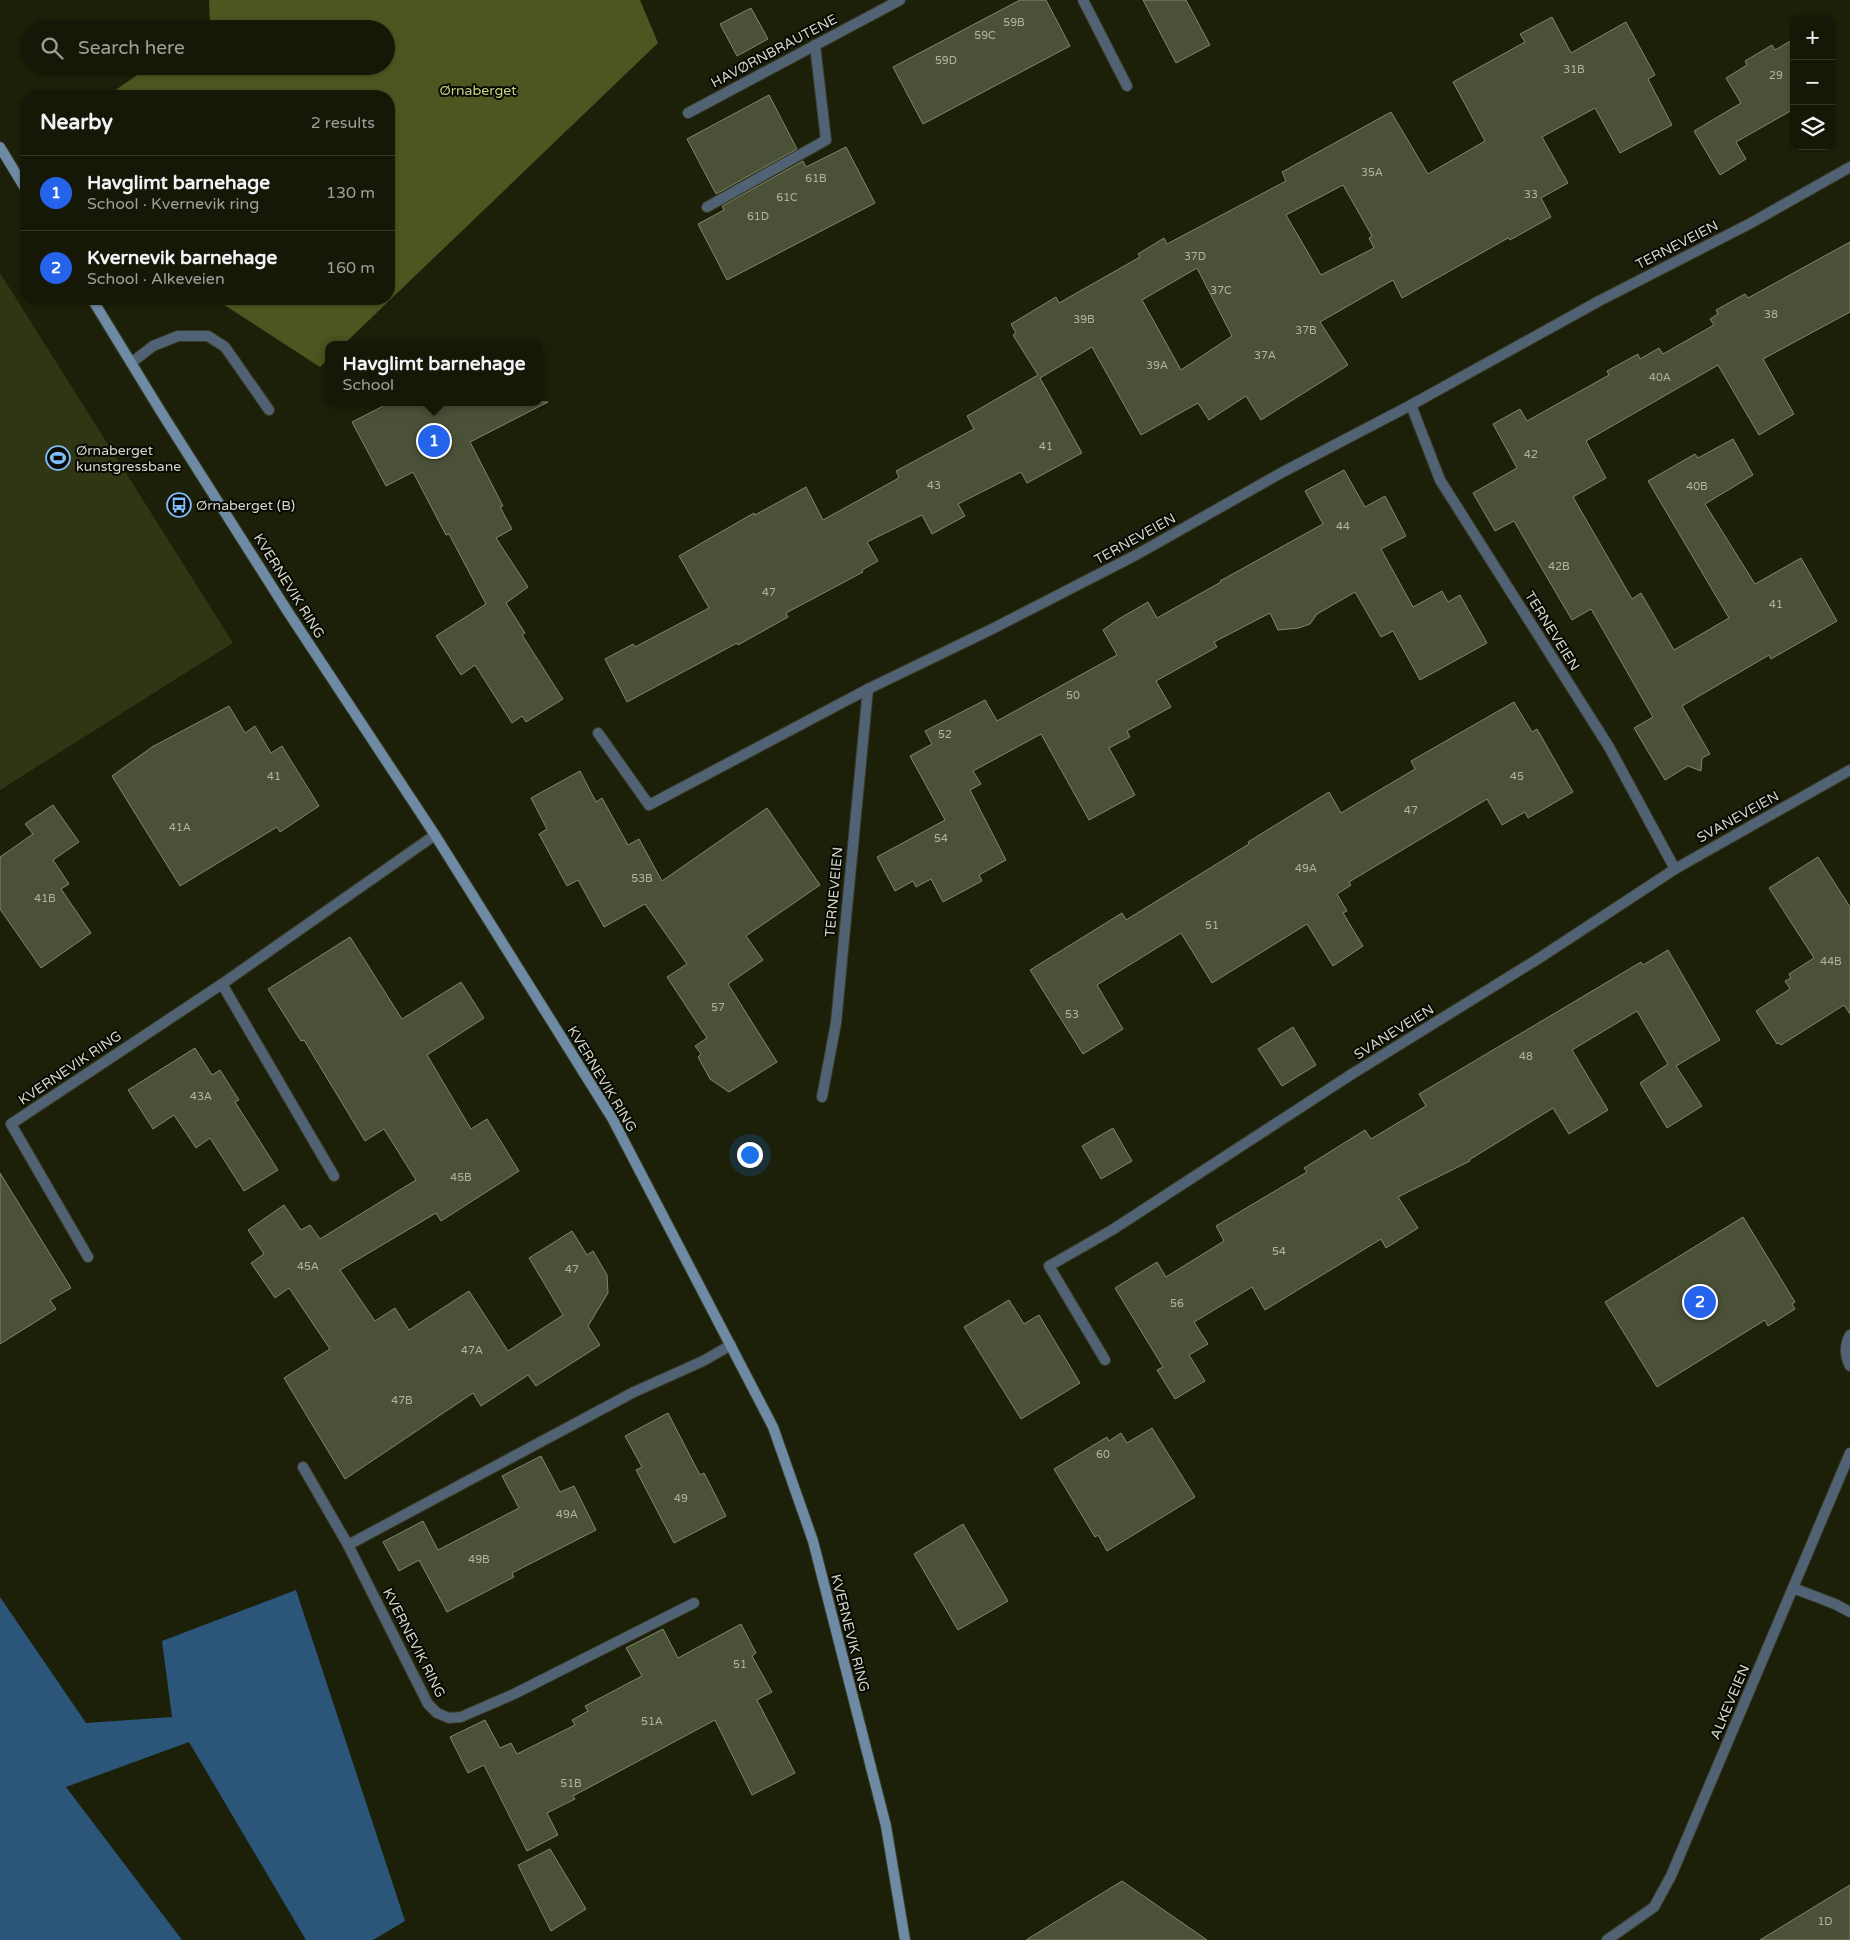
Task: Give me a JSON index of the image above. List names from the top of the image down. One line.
{"streets":{"main road":["KVERNEVIK RING"],"street":["HAVØRNBRAUTENE","TERNEVEIEN","SVANEVEIEN","ALKEVEIEN"]},"crossings":[["TERNEVEIEN","SVANEVEIEN"]],"parks":["Ørnaberget"],"places":{"sports":["Ørnaberget kunstgressbane"],"bus stop":["Ørnaberget (B)"]},"house_numbers":["59B","59C","59D","31B","29","35A","61B","33","61C","61D","37D","37C","38","39B","37B","37A","39A","40A","41","42","43","40B","44","42B","47","41","50","52","41","45","47","41A","54","49A","53B","41B","51","44B","57","53","48","43A","45B","54","45A","47","56","47A","47B","60","49","49A","49B","51","51A","51B","1D"],"page":{"map_buttons":["+","−"],"search":"Search here","heading":["Nearby","2 results"],"list":[{"mark":"1","name":"Havglimt barnehage","note":"School · Kvernevik ring","value":"130 m"},{"mark":"2","name":"Kvernevik barnehage","note":"School · Alkeveien","value":"160 m"}],"popup":["Havglimt barnehage","School"],"pins":["1","2"]}}
